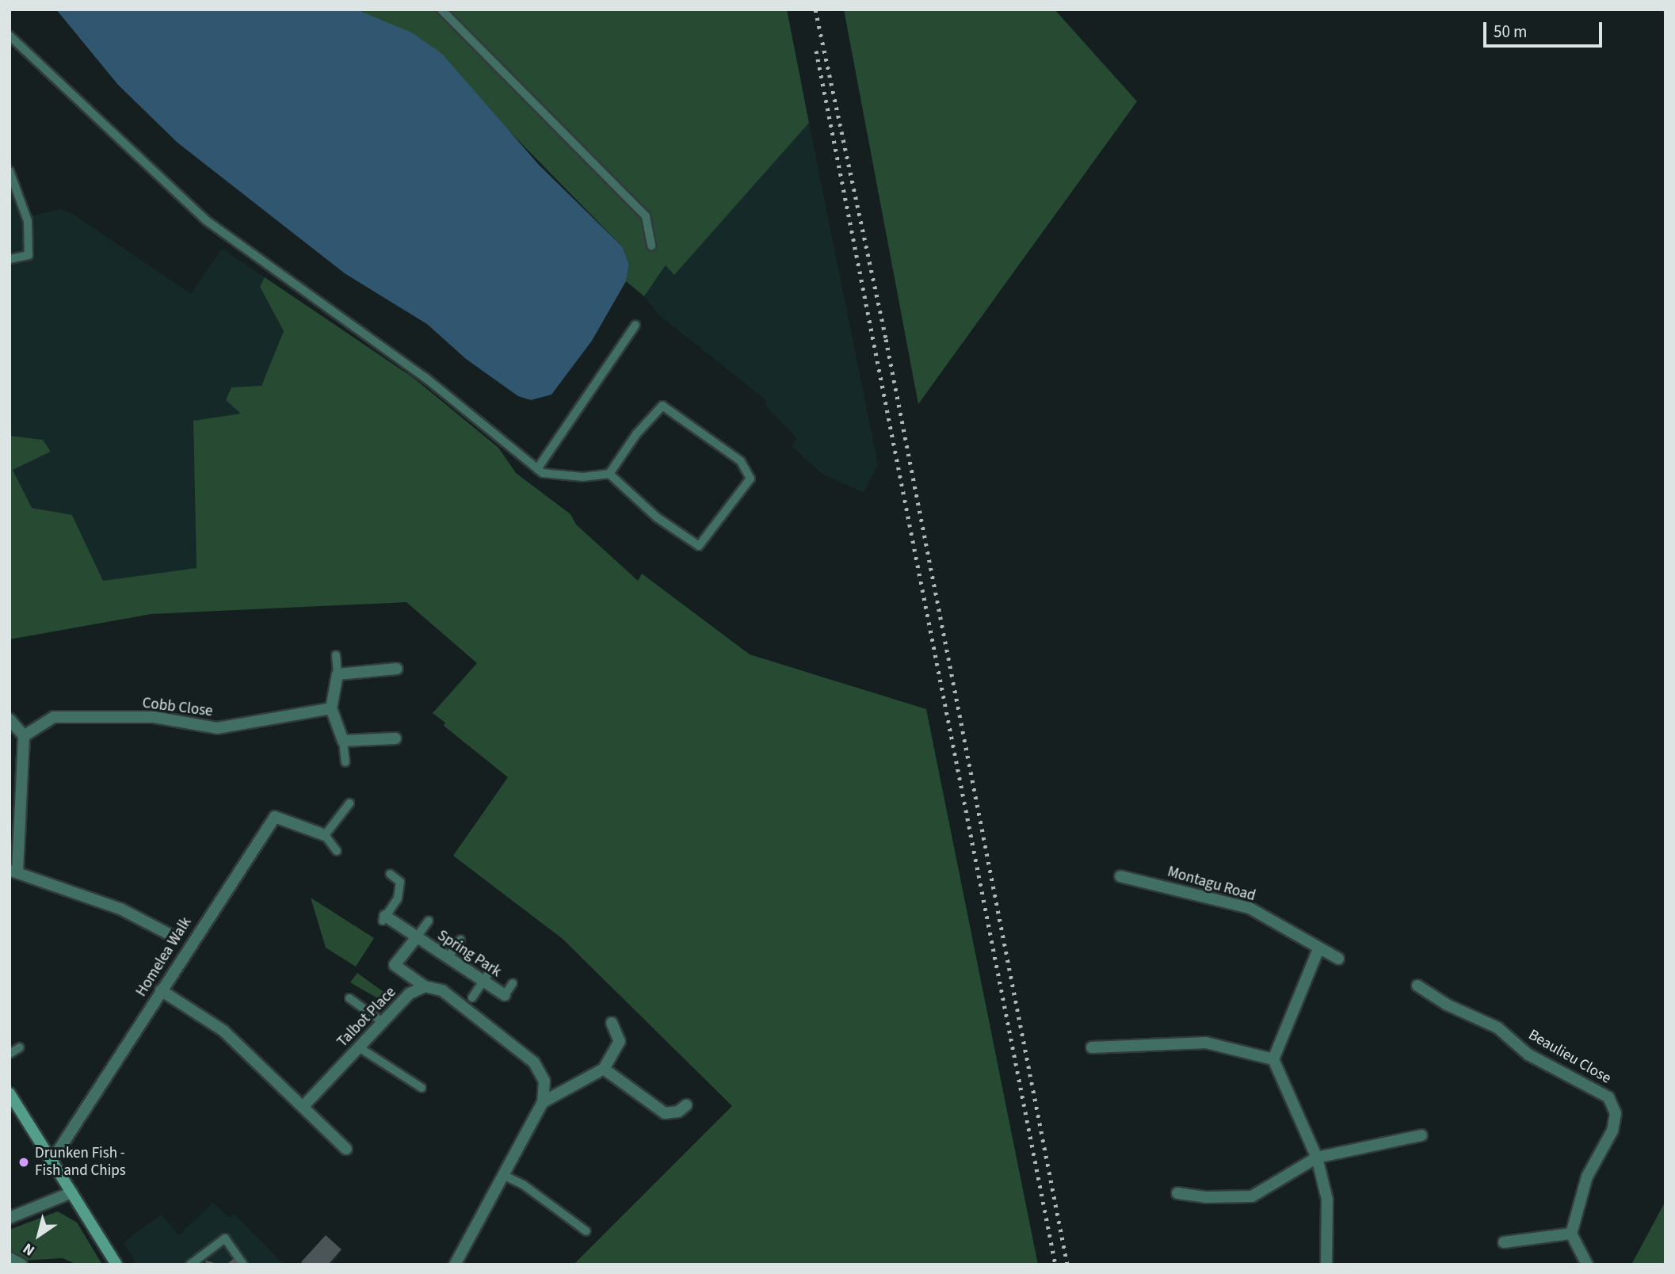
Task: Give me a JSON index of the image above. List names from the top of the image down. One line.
{"streets":{"street":["Cobb Close","Montagu Road","Spring Park","Homelea Walk","Talbot Place","Beaulieu Close"]},"crossings":[["Spring Park","Talbot Place"]],"places":["Drunken Fish - Fish and Chips"],"scale_bar":"50 m","north":"bottom left"}
